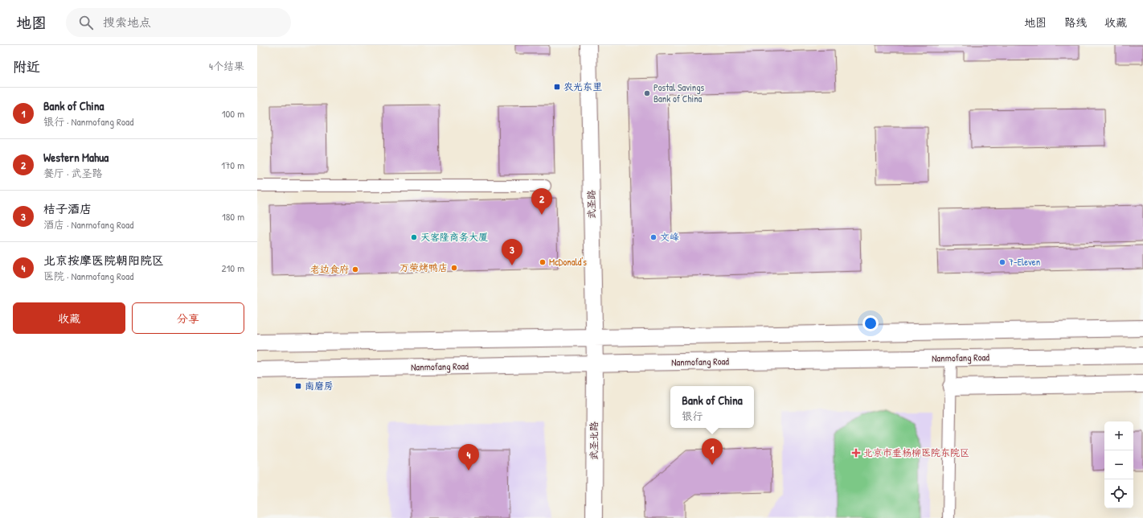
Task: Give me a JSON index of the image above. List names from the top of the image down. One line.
{"streets":{"main road":["武圣路","Nanmofang Road","武圣北路"]},"crossings":[["武圣路","Nanmofang Road"],["武圣路","武圣北路"],["Nanmofang Road","武圣北路"]],"places":{"transit":["农光东里","南磨房"],"other":["Postal Savings Bank of China","天客隆商务大厦","文峰","McDonald's","7-Eleven","万荣烤鸭店","老边食府"],"health":["北京市垂杨柳医院东院区"]},"page":{"header":"地图","search":"搜索地点","nav":["地图","路线","收藏"],"heading":["附近","4个结果"],"list":[{"mark":"1","name":"Bank of China","note":"银行 · Nanmofang Road","value":"100 m"},{"mark":"2","name":"Western Mahua","note":"餐厅 · 武圣路","value":"170 m"},{"mark":"3","name":"桔子酒店","note":"酒店 · Nanmofang Road","value":"180 m"},{"mark":"4","name":"北京按摩医院朝阳院区","note":"医院 · Nanmofang Road","value":"210 m"}],"pins":["2","3","1","4"],"buttons":["收藏","分享"],"popup":["Bank of China","银行"],"map_buttons":["+","−"]}}
